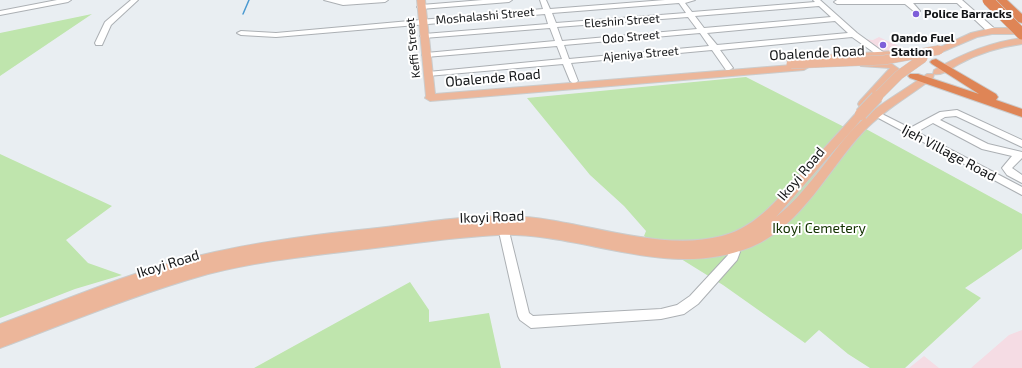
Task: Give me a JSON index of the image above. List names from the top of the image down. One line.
{"streets":{"main road":["Keffi Street","Obalende Road","Ikoyi Road"],"street":["Moshalashi Street","Eleshin Street","Odo Street","Ajeniya Street","Ijeh Village Road"]},"crossings":[["Moshalashi Street","Keffi Street"],["Eleshin Street","Keffi Street"],["Odo Street","Keffi Street"],["Keffi Street","Obalende Road"],["Keffi Street","Ajeniya Street"],["Obalende Road","Ikoyi Road"],["Ijeh Village Road","Ikoyi Road"]],"parks":["Ikoyi Cemetery"],"places":["Police Barracks","Oando Fuel Station"]}
